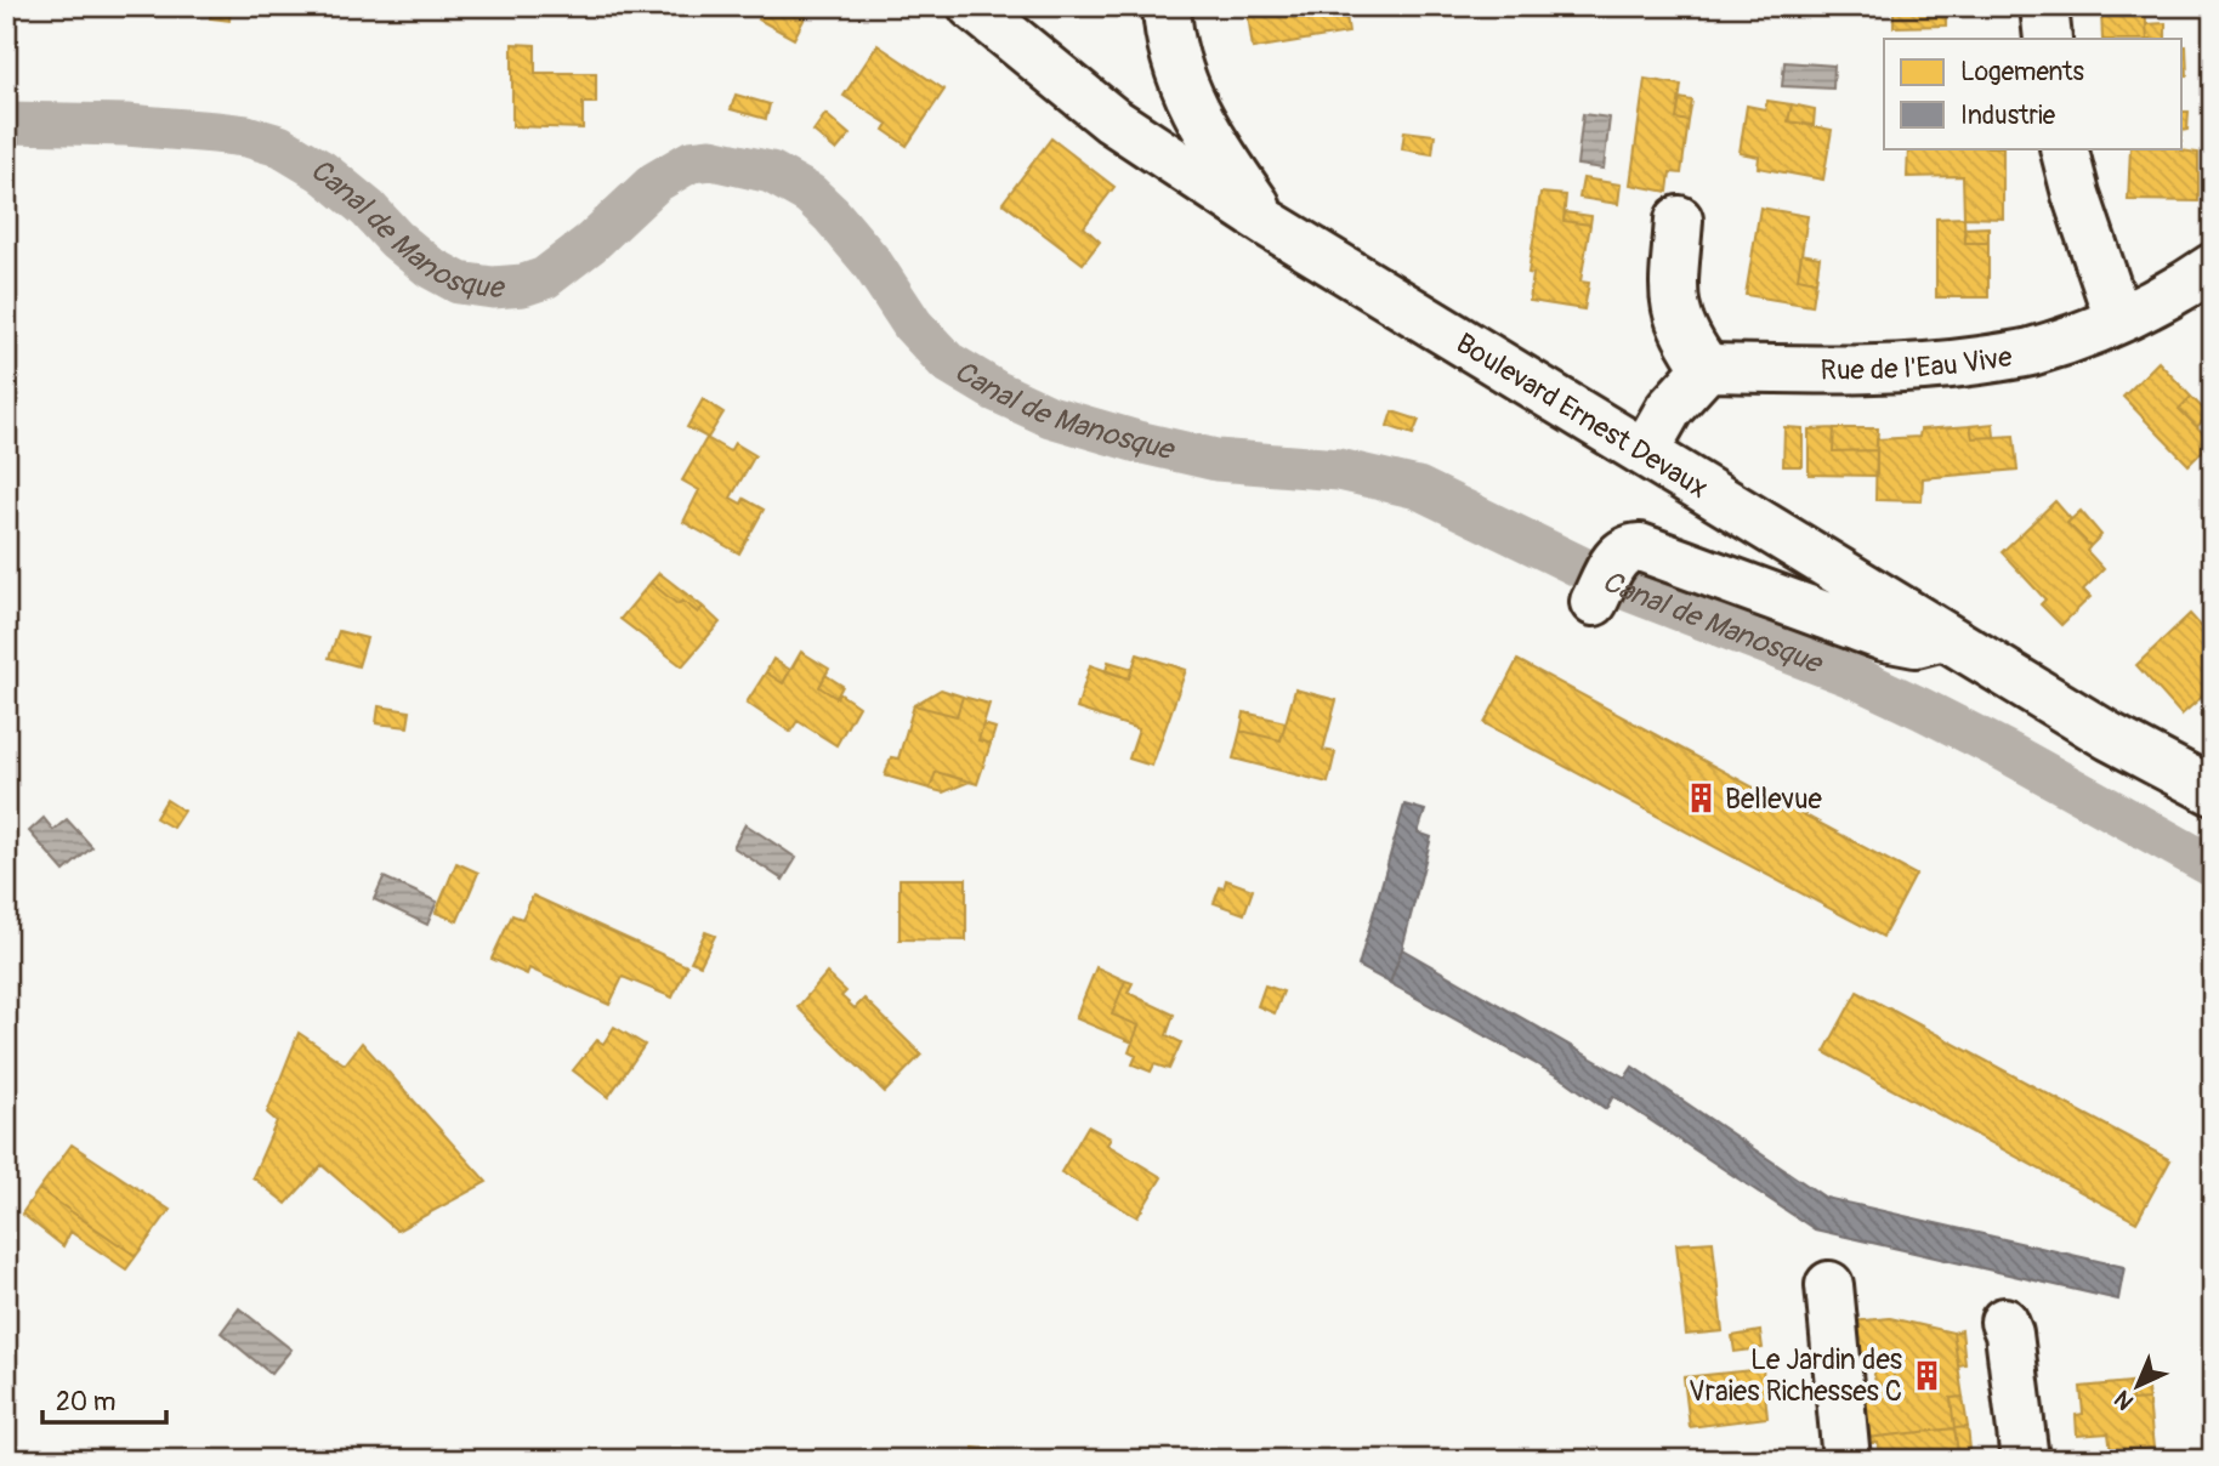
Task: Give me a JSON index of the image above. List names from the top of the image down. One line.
{"streets":{"street":["Rue de l'Eau Vive","Boulevard Ernest Devaux"]},"water":["Canal de Manosque"],"places":{"building":["Bellevue","Le Jardin des Vraies Richesses C"]},"legend":["Logements","Industrie"],"scale_bar":"20 m","north":"bottom left"}
